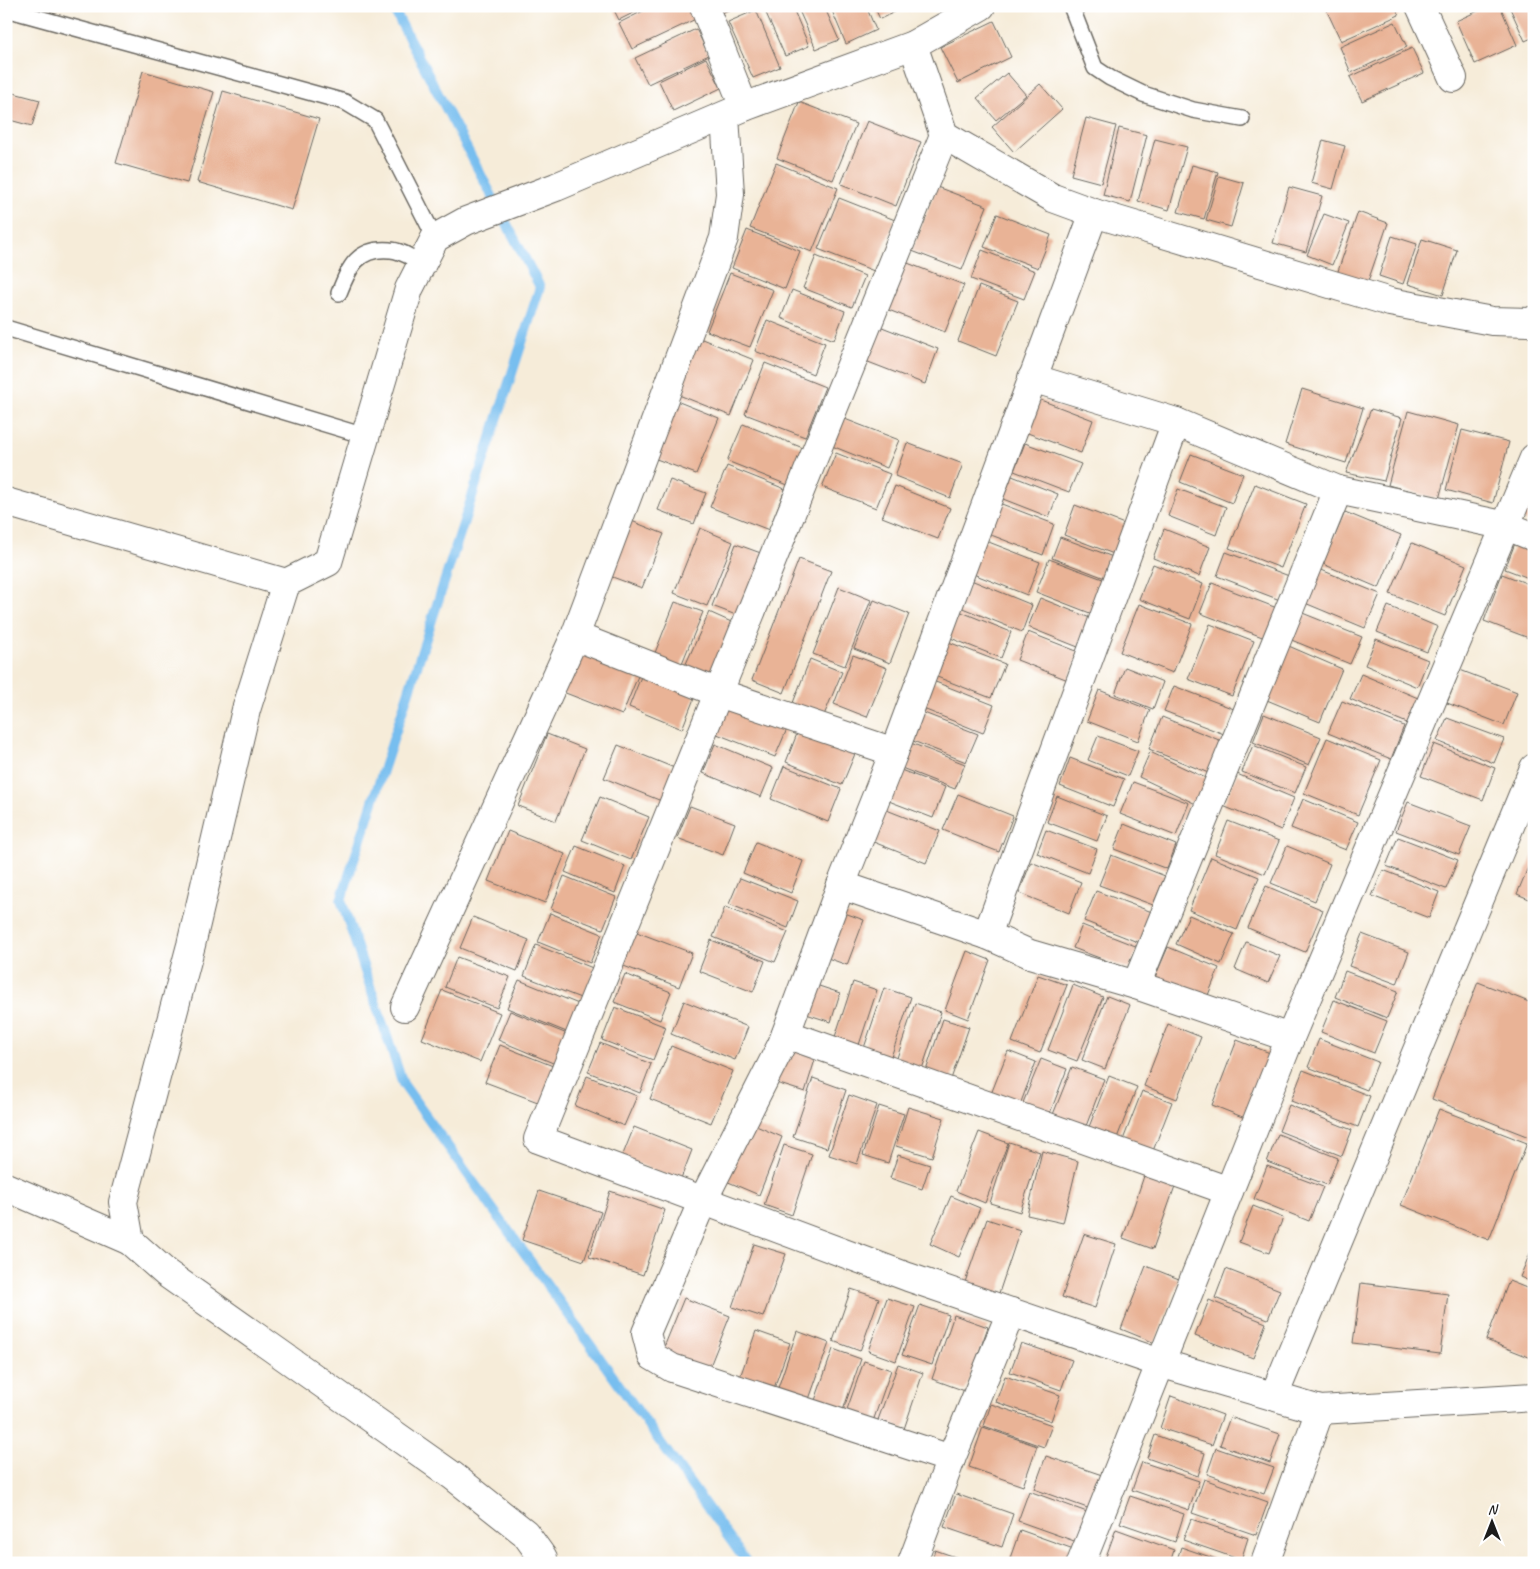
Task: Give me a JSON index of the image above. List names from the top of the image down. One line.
{"north":"top"}
